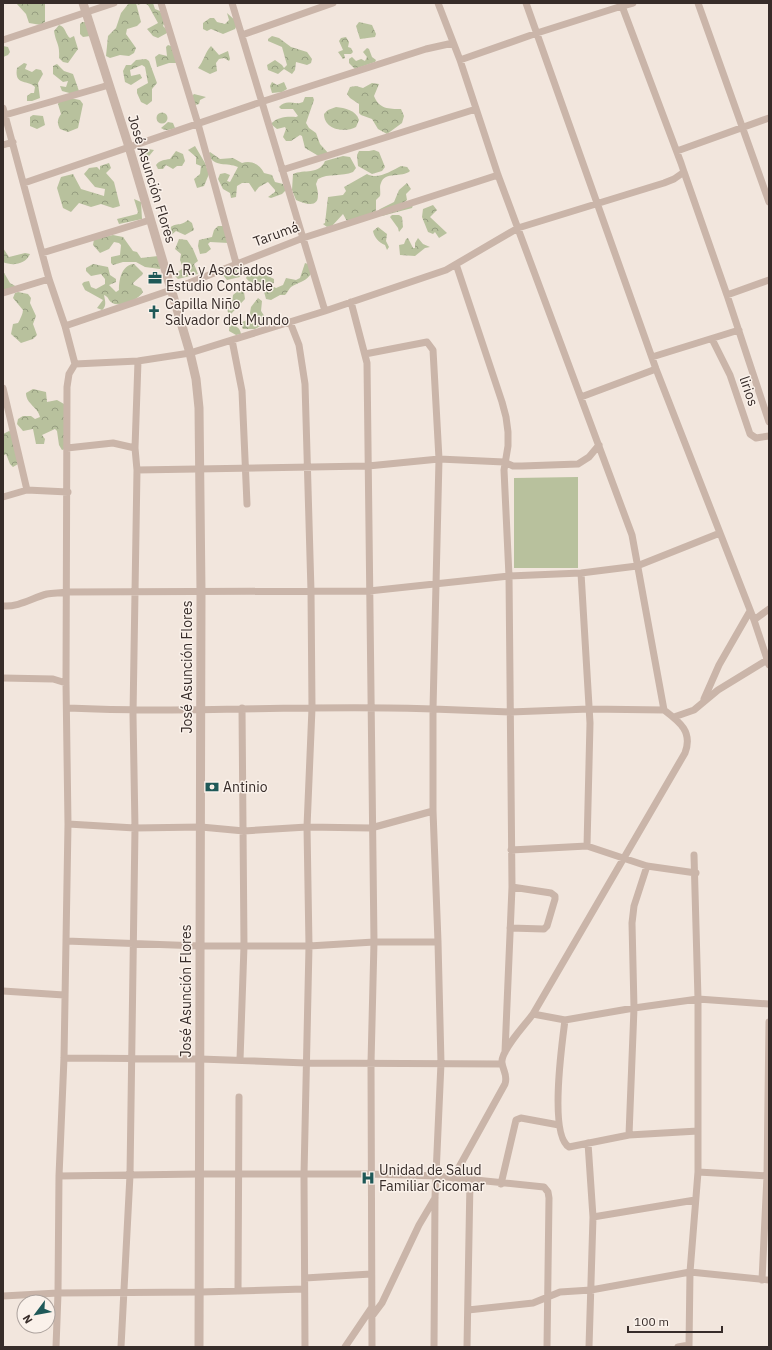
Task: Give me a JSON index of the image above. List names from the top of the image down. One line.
{"streets":{"street":["José Asunción Flores","Tarumá","lirios"]},"crossings":[["José Asunción Flores","Tarumá"]],"places":{"office":["A. R. y Asociados Estudio Contable"],"church":["Capilla Niño Salvador del Mundo"],"bank":["Antinio"],"hospital":["Unidad de Salud Familiar Cicomar"]},"scale_bar":"100 m","north":"bottom left"}
